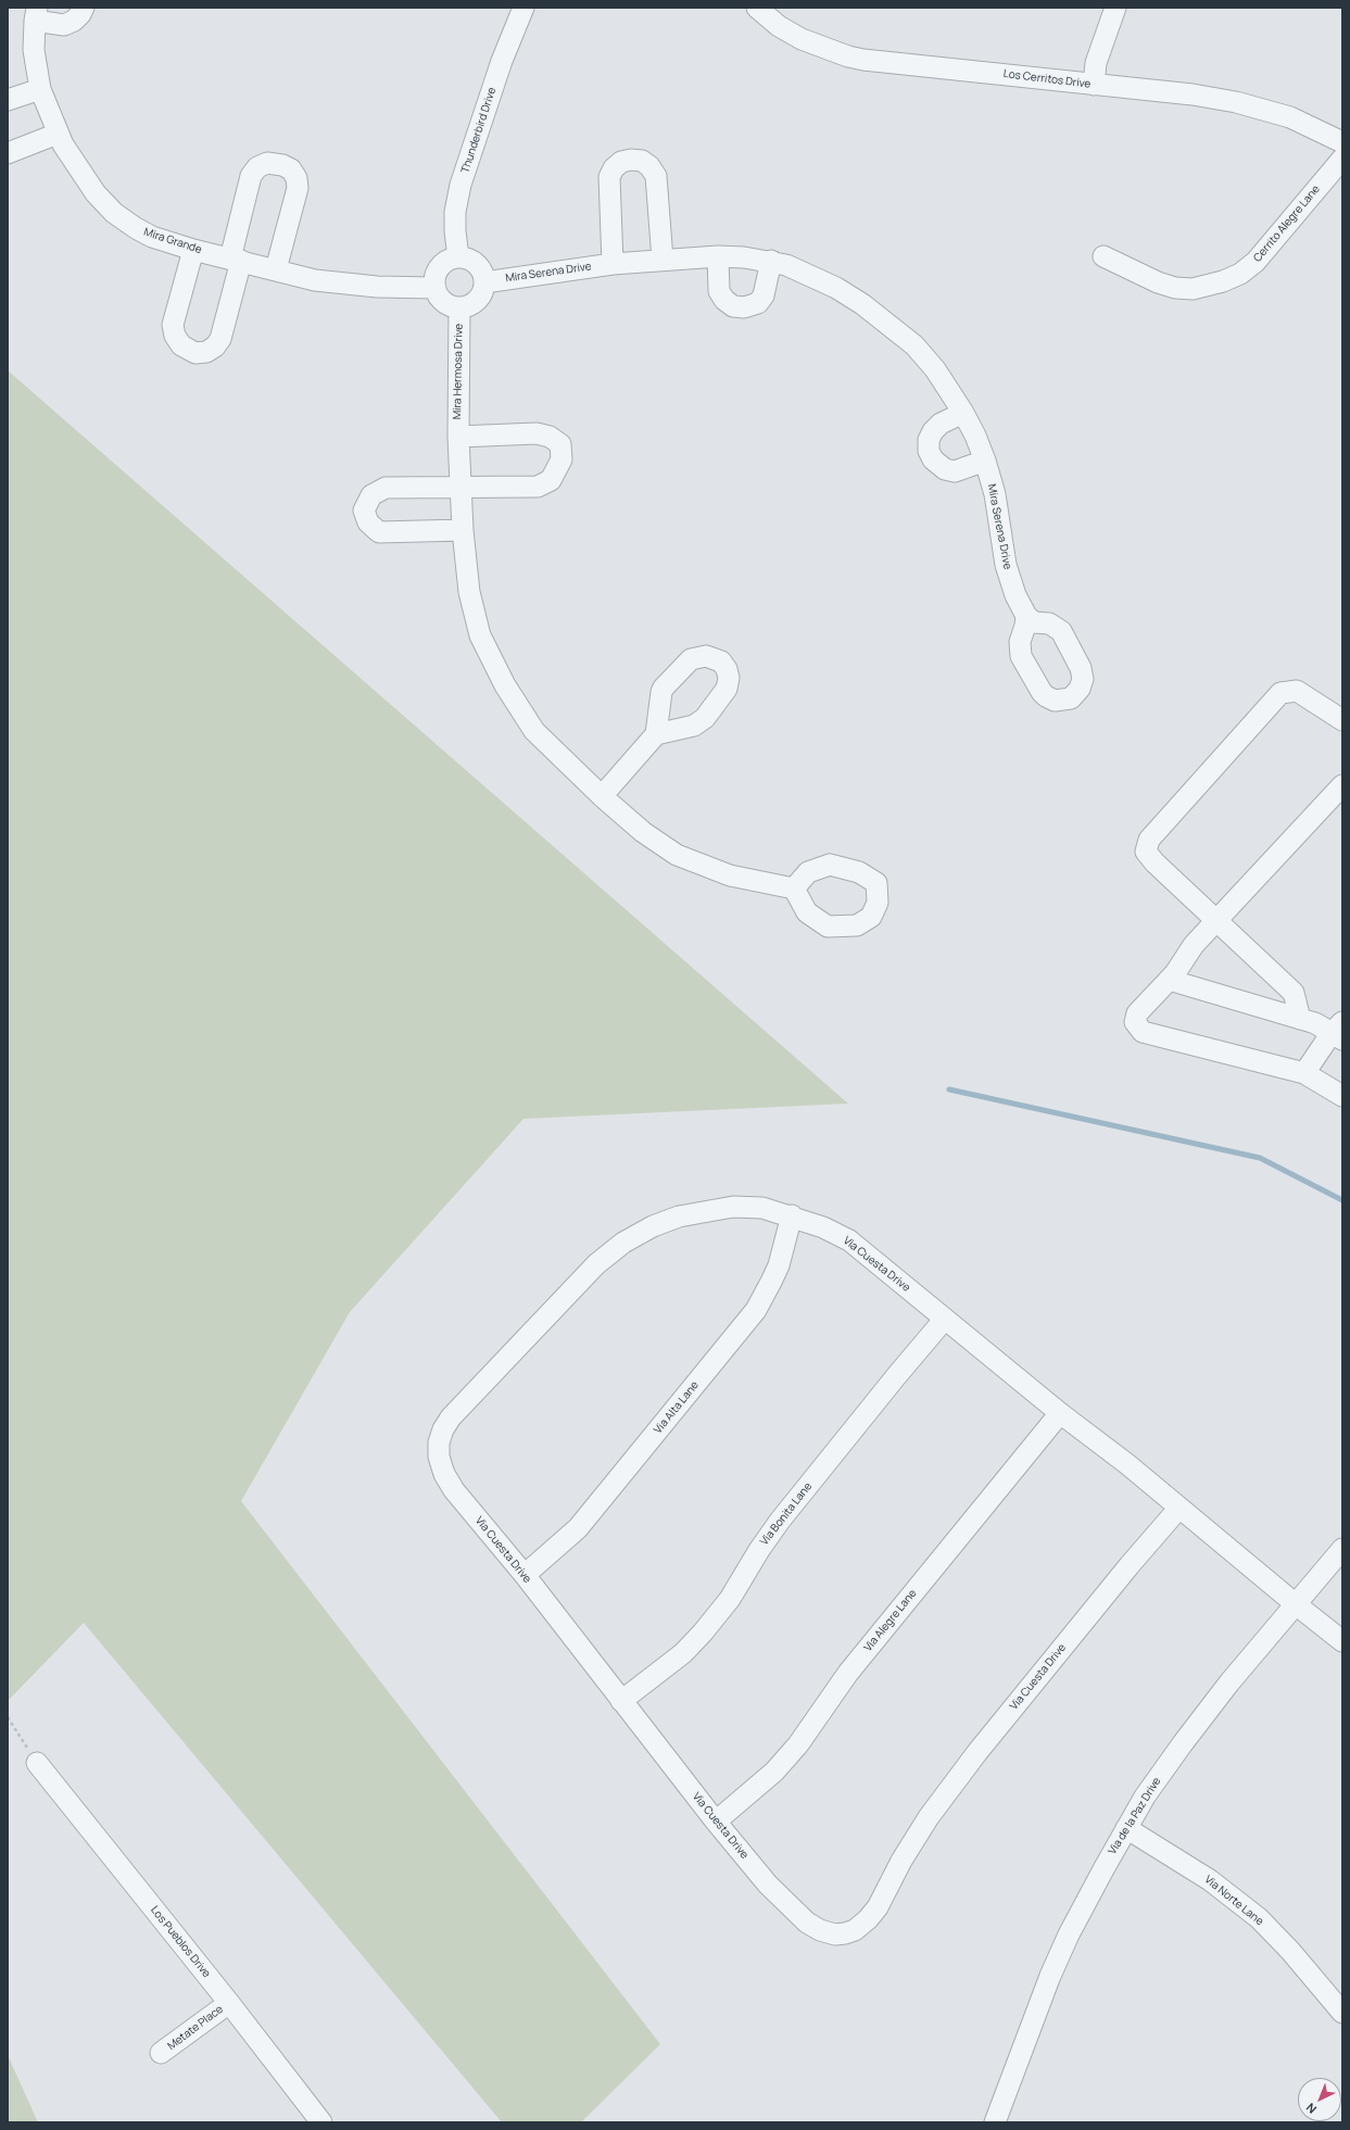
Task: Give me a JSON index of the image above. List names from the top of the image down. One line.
{"streets":{"street":["Los Cerritos Drive","Thunderbird Drive","Cerrito Alegre Lane","Mira Grande","Mira Serena Drive","Mira Hermosa Drive","Via Cuesta Drive","Via Alta Lane","Via Bonita Lane","Via Alegre Lane","Via de la Paz Drive","Via Norte Lane","Los Pueblos Drive","Metate Place"]},"crossings":[["Thunderbird Drive","Mira Grande"],["Thunderbird Drive","Mira Serena Drive"],["Thunderbird Drive","Mira Hermosa Drive"],["Mira Grande","Mira Serena Drive"],["Mira Grande","Mira Hermosa Drive"],["Mira Serena Drive","Mira Hermosa Drive"],["Via Cuesta Drive","Via Alta Lane"],["Via Cuesta Drive","Via Bonita Lane"],["Via Cuesta Drive","Via Alegre Lane"],["Via Cuesta Drive","Via de la Paz Drive"],["Via de la Paz Drive","Via Norte Lane"],["Los Pueblos Drive","Metate Place"]],"north":"bottom left"}
